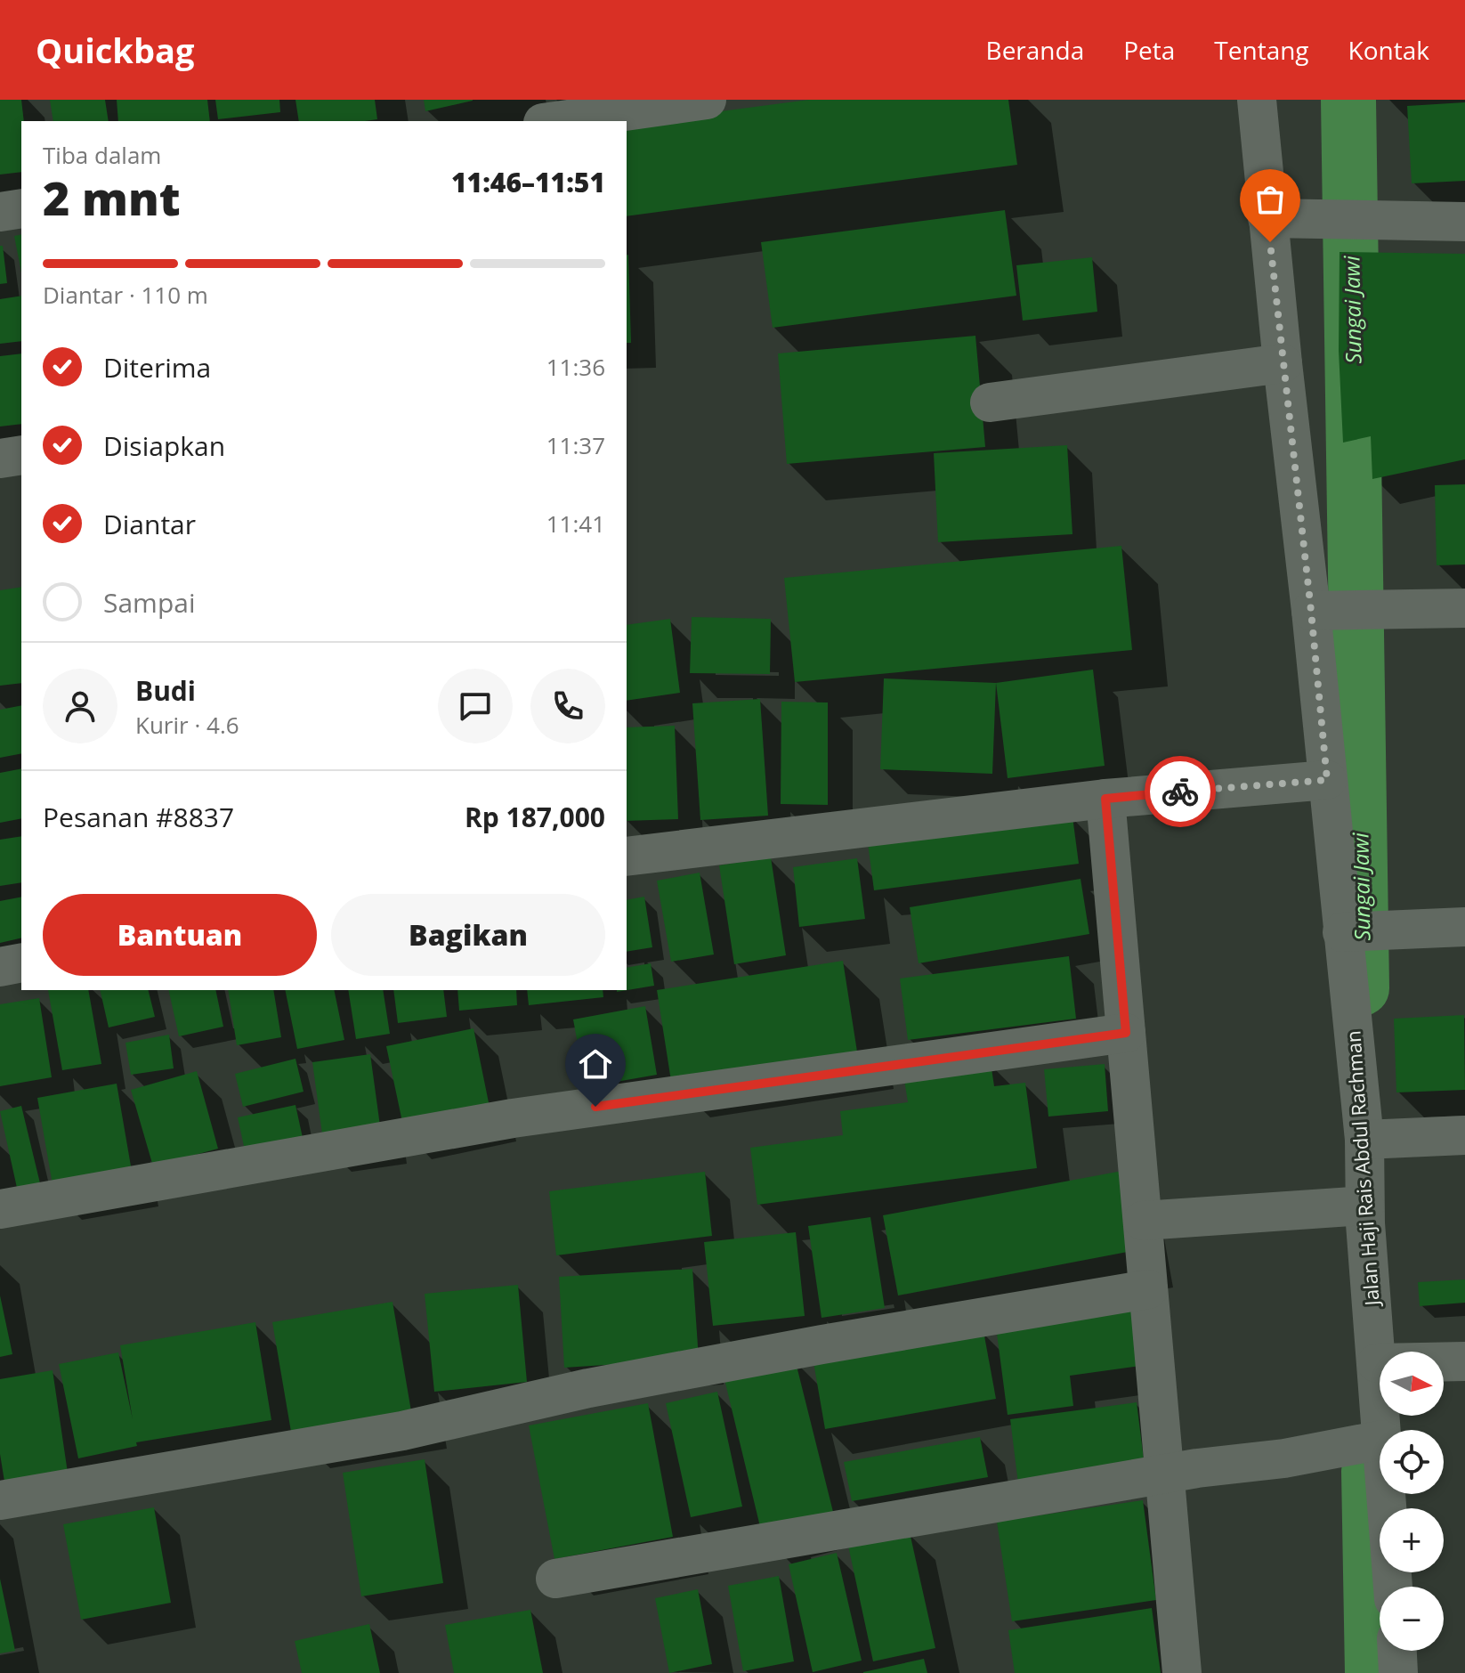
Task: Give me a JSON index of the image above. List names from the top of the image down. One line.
{"streets":{"street":["Jalan Haji Rais Abdul Rachman"]},"water":["Sungai Jawi"],"north":"right","page":{"header":"Quickbag","nav":["Beranda","Peta","Tentang","Kontak"],"heading":["2 mnt","Tiba dalam","11:46–11:51"],"panel":["Budi","Kurir · 4.6","Pesanan #8837","Rp 187,000"],"bar":"Diantar · 110 m","list":[["Diterima","11:36"],["Disiapkan","11:37"],["Diantar","11:41"],"Sampai"],"buttons":["Bantuan","Bagikan"],"map_buttons":["+","−"]}}
